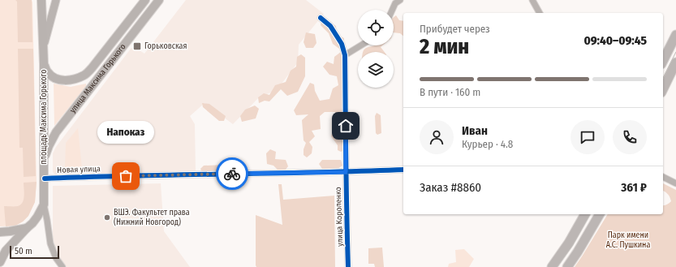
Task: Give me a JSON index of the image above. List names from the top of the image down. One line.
{"streets":{"main road":["улица Максима Горького","площадь Максима Горького"],"street":["Новая улица","улица Короленко"]},"crossings":[["улица Максима Горького","площадь Максима Горького"],["площадь Максима Горького","Новая улица"],["Новая улица","улица Короленко"]],"parks":["Парк имени А.С. Пушкина"],"places":{"transit":["Горьковская"],"other":["Напоказ","ВШЭ. Факультет права (Нижний Новгород)"]},"scale_bar":"50 m","page":{"heading":["2 мин","Прибудет через","09:40–09:45"],"panel":["Иван","Курьер · 4.8","Заказ #8860","361 ₽"],"bar":"В пути · 160 m","bubble":"Напоказ","scale":"50 m"}}
